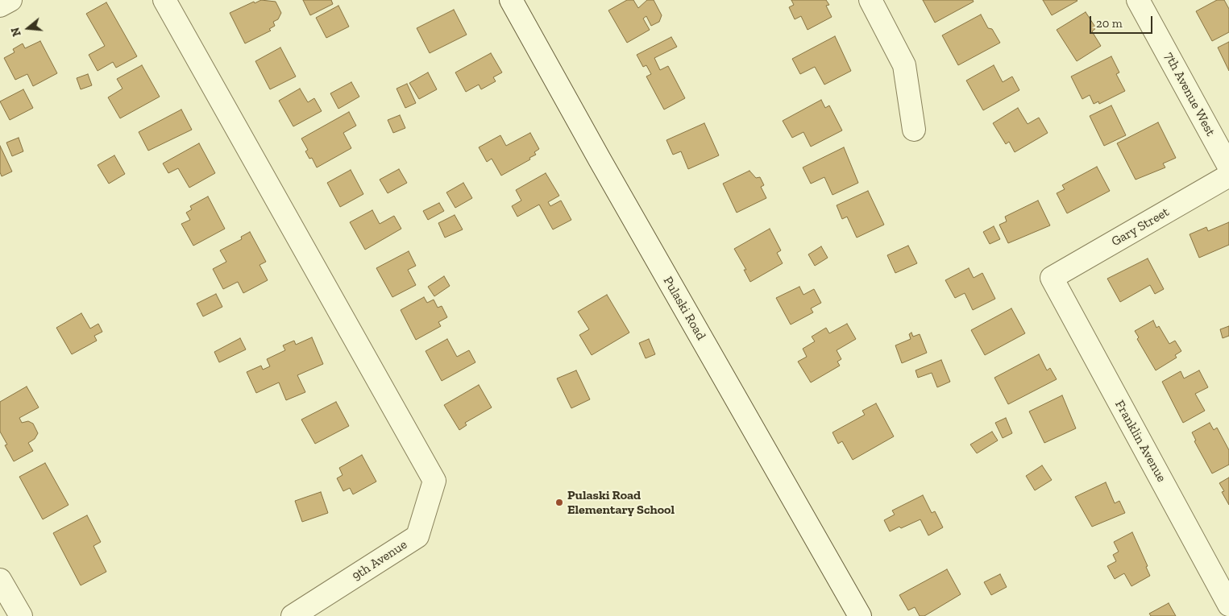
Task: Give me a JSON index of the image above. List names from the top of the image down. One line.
{"streets":{"street":["7th Avenue West","Gary Street","Pulaski Road","Franklin Avenue","9th Avenue"]},"crossings":[["Gary Street","Franklin Avenue"]],"places":["Pulaski Road Elementary School"],"scale_bar":"20 m","north":"left"}
